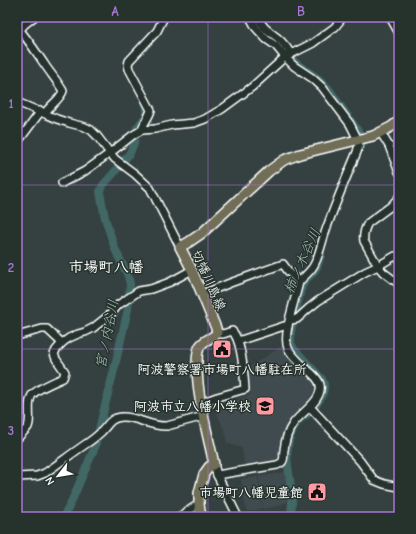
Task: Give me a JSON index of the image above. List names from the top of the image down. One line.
{"streets":{"main road":["切幡川島線"]},"districts":["市場町八幡"],"water":["柿ノ木谷川","宮ノ内谷川"],"places":{"public building":["阿波警察署市場町八幡駐在所","市場町八幡児童館"],"school or university":["阿波市立八幡小学校"]},"north":"bottom left","grid":{"columns":["A","B"],"rows":["1","2","3"]}}
